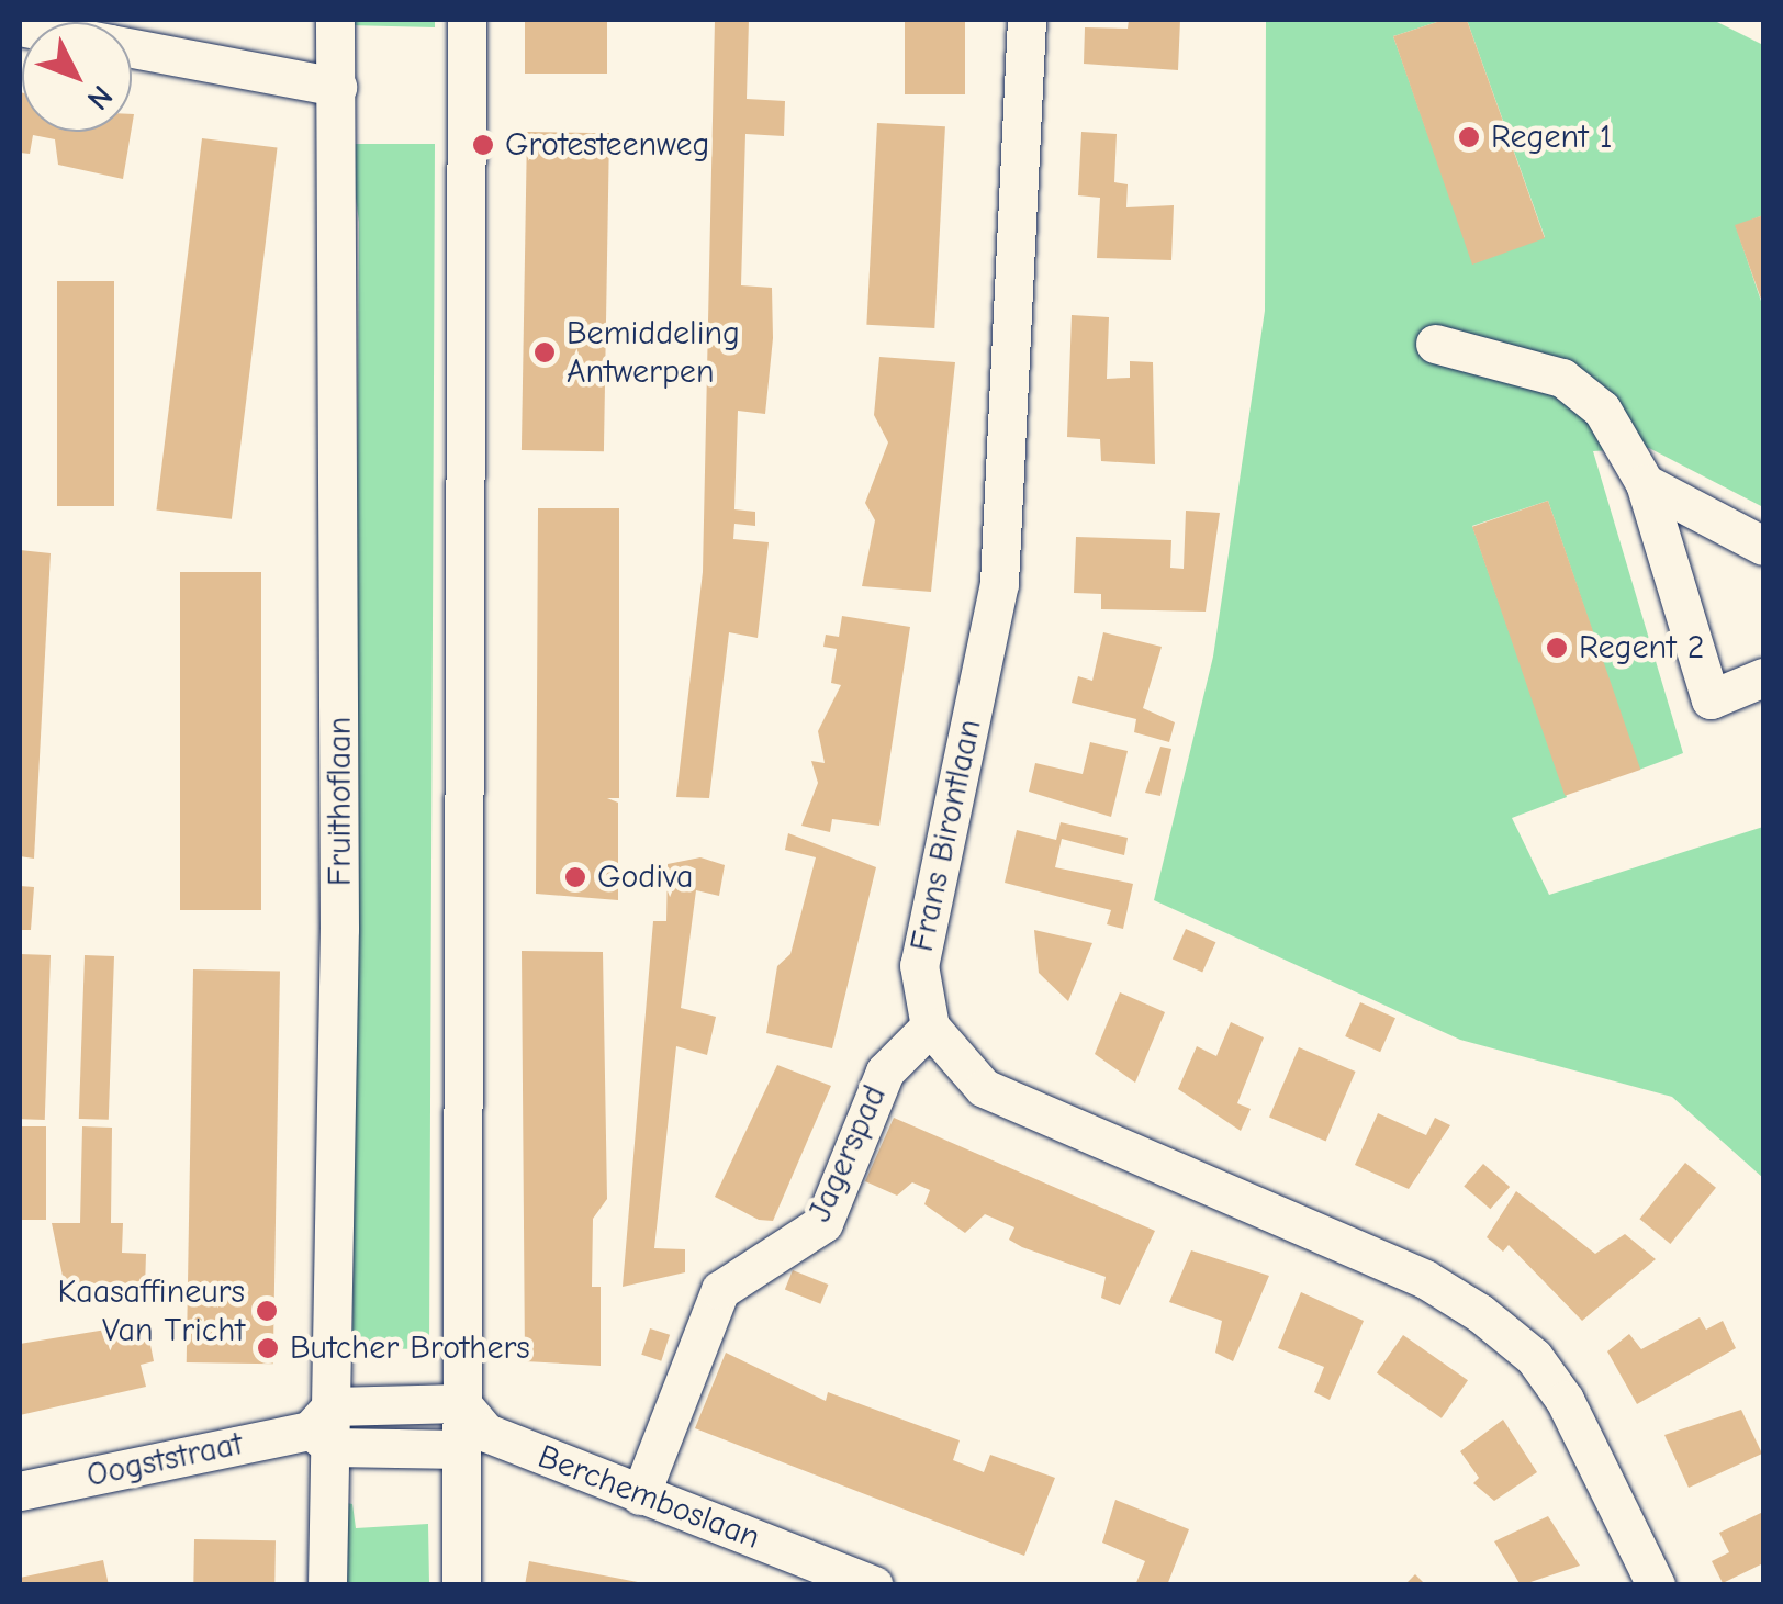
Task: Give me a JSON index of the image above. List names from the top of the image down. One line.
{"streets":{"street":["Fruithoflaan","Frans Birontlaan","Jagerspad","Oogststraat","Berchemboslaan"]},"crossings":[["Fruithoflaan","Oogststraat"],["Frans Birontlaan","Jagerspad"],["Jagerspad","Berchemboslaan"],["Oogststraat","Berchemboslaan"]],"places":["Regent 1","Grotesteenweg","Bemiddeling Antwerpen","Regent 2","Godiva","Kaasaffineurs Van Tricht","Butcher Brothers"],"north":"bottom right"}
